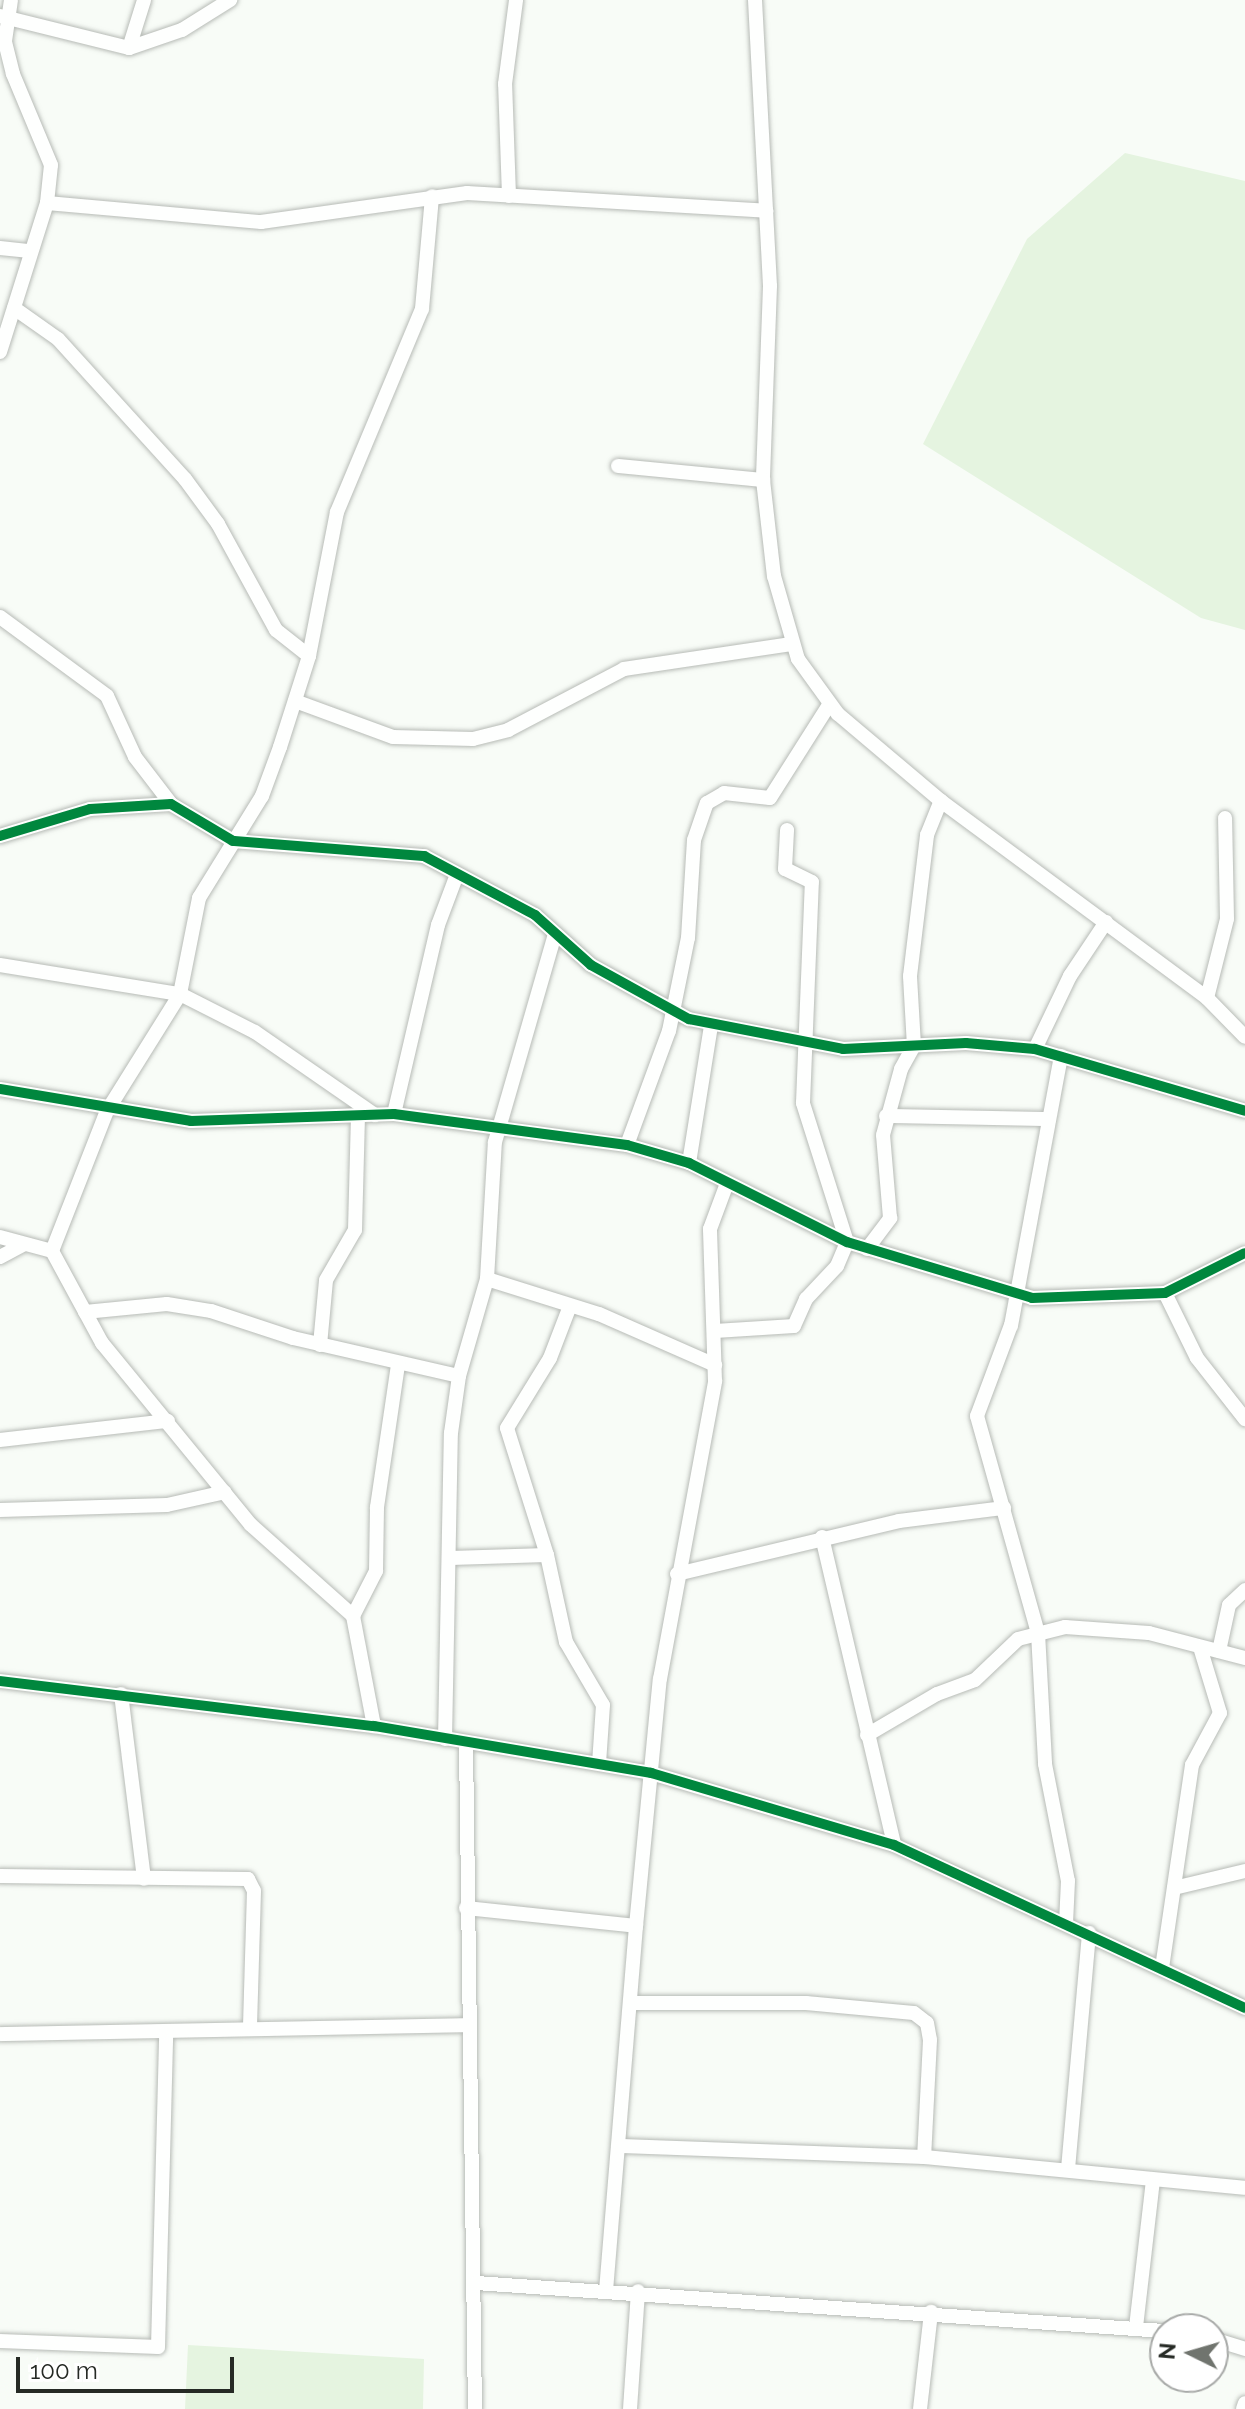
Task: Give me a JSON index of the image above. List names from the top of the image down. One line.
{"scale_bar":"100 m","north":"left"}
